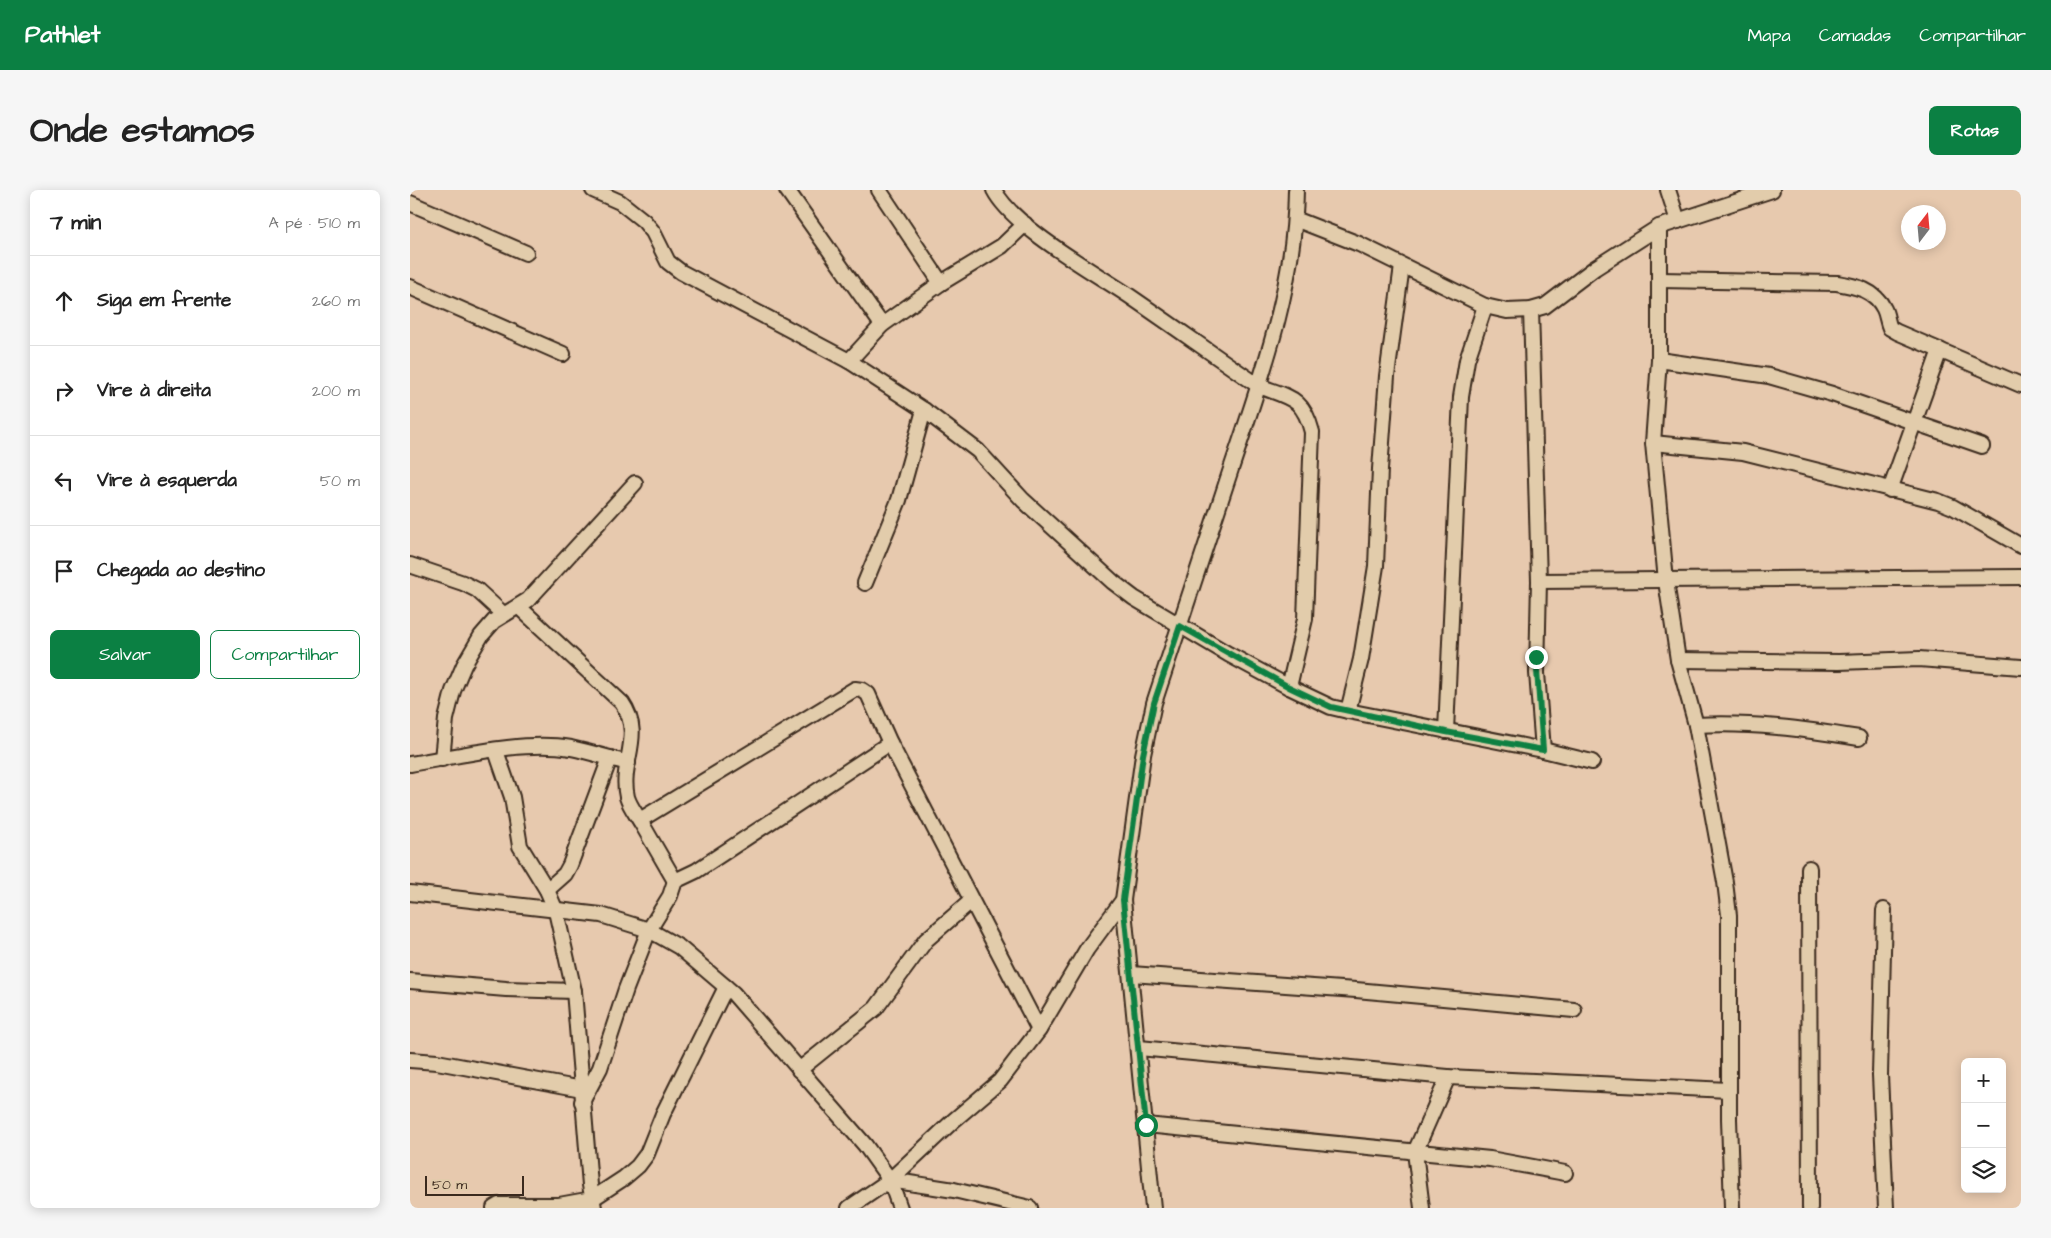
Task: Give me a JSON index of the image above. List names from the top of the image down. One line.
{"scale_bar":"50 m","north":"top","page":{"header":"Pathlet","nav":["Mapa","Camadas","Compartilhar"],"title":"Onde estamos","buttons":["Rotas",["Salvar","Compartilhar"]],"heading":["7 min","A pé · 510 m"],"list":[["Siga em frente","260 m"],["Vire à direita","200 m"],["Vire à esquerda","50 m"],"Chegada ao destino"],"map_buttons":["+","−"],"scale":"50 m"}}
